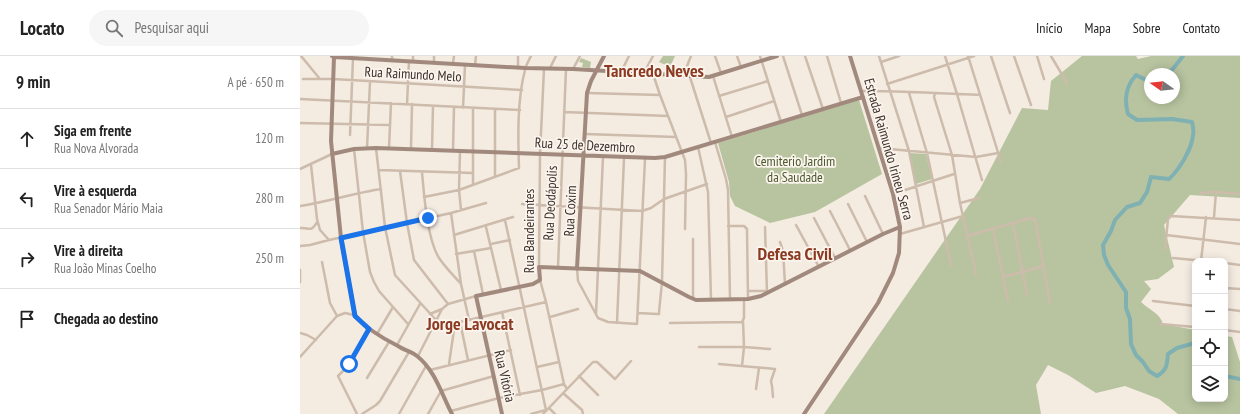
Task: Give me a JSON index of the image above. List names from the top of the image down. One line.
{"streets":{"street":["Rua Raimundo Melo","Rua 25 de Dezembro","Estrada Raimundo Irineu Serra","Rua Deodápolis","Rua Coxim","Rua Bandeirantes","Rua Vitória"]},"crossings":[["Rua 25 de Dezembro","Estrada Raimundo Irineu Serra"],["Rua 25 de Dezembro","Rua Deodápolis"],["Rua 25 de Dezembro","Rua Coxim"],["Rua 25 de Dezembro","Rua Bandeirantes"]],"districts":["Tancredo Neves","Defesa Civil","Jorge Lavocat"],"parks":["Cemiterio Jardim da Saudade"],"north":"left","page":{"header":"Locato","search":"Pesquisar aqui","nav":["Início","Mapa","Sobre","Contato"],"heading":["9 min","A pé · 650 m"],"list":[["Siga em frente","Rua Nova Alvorada","120 m"],["Vire à esquerda","Rua Senador Mário Maia","280 m"],["Vire à direita","Rua João Minas Coelho","250 m"],"Chegada ao destino"],"map_buttons":["+","−"]}}
